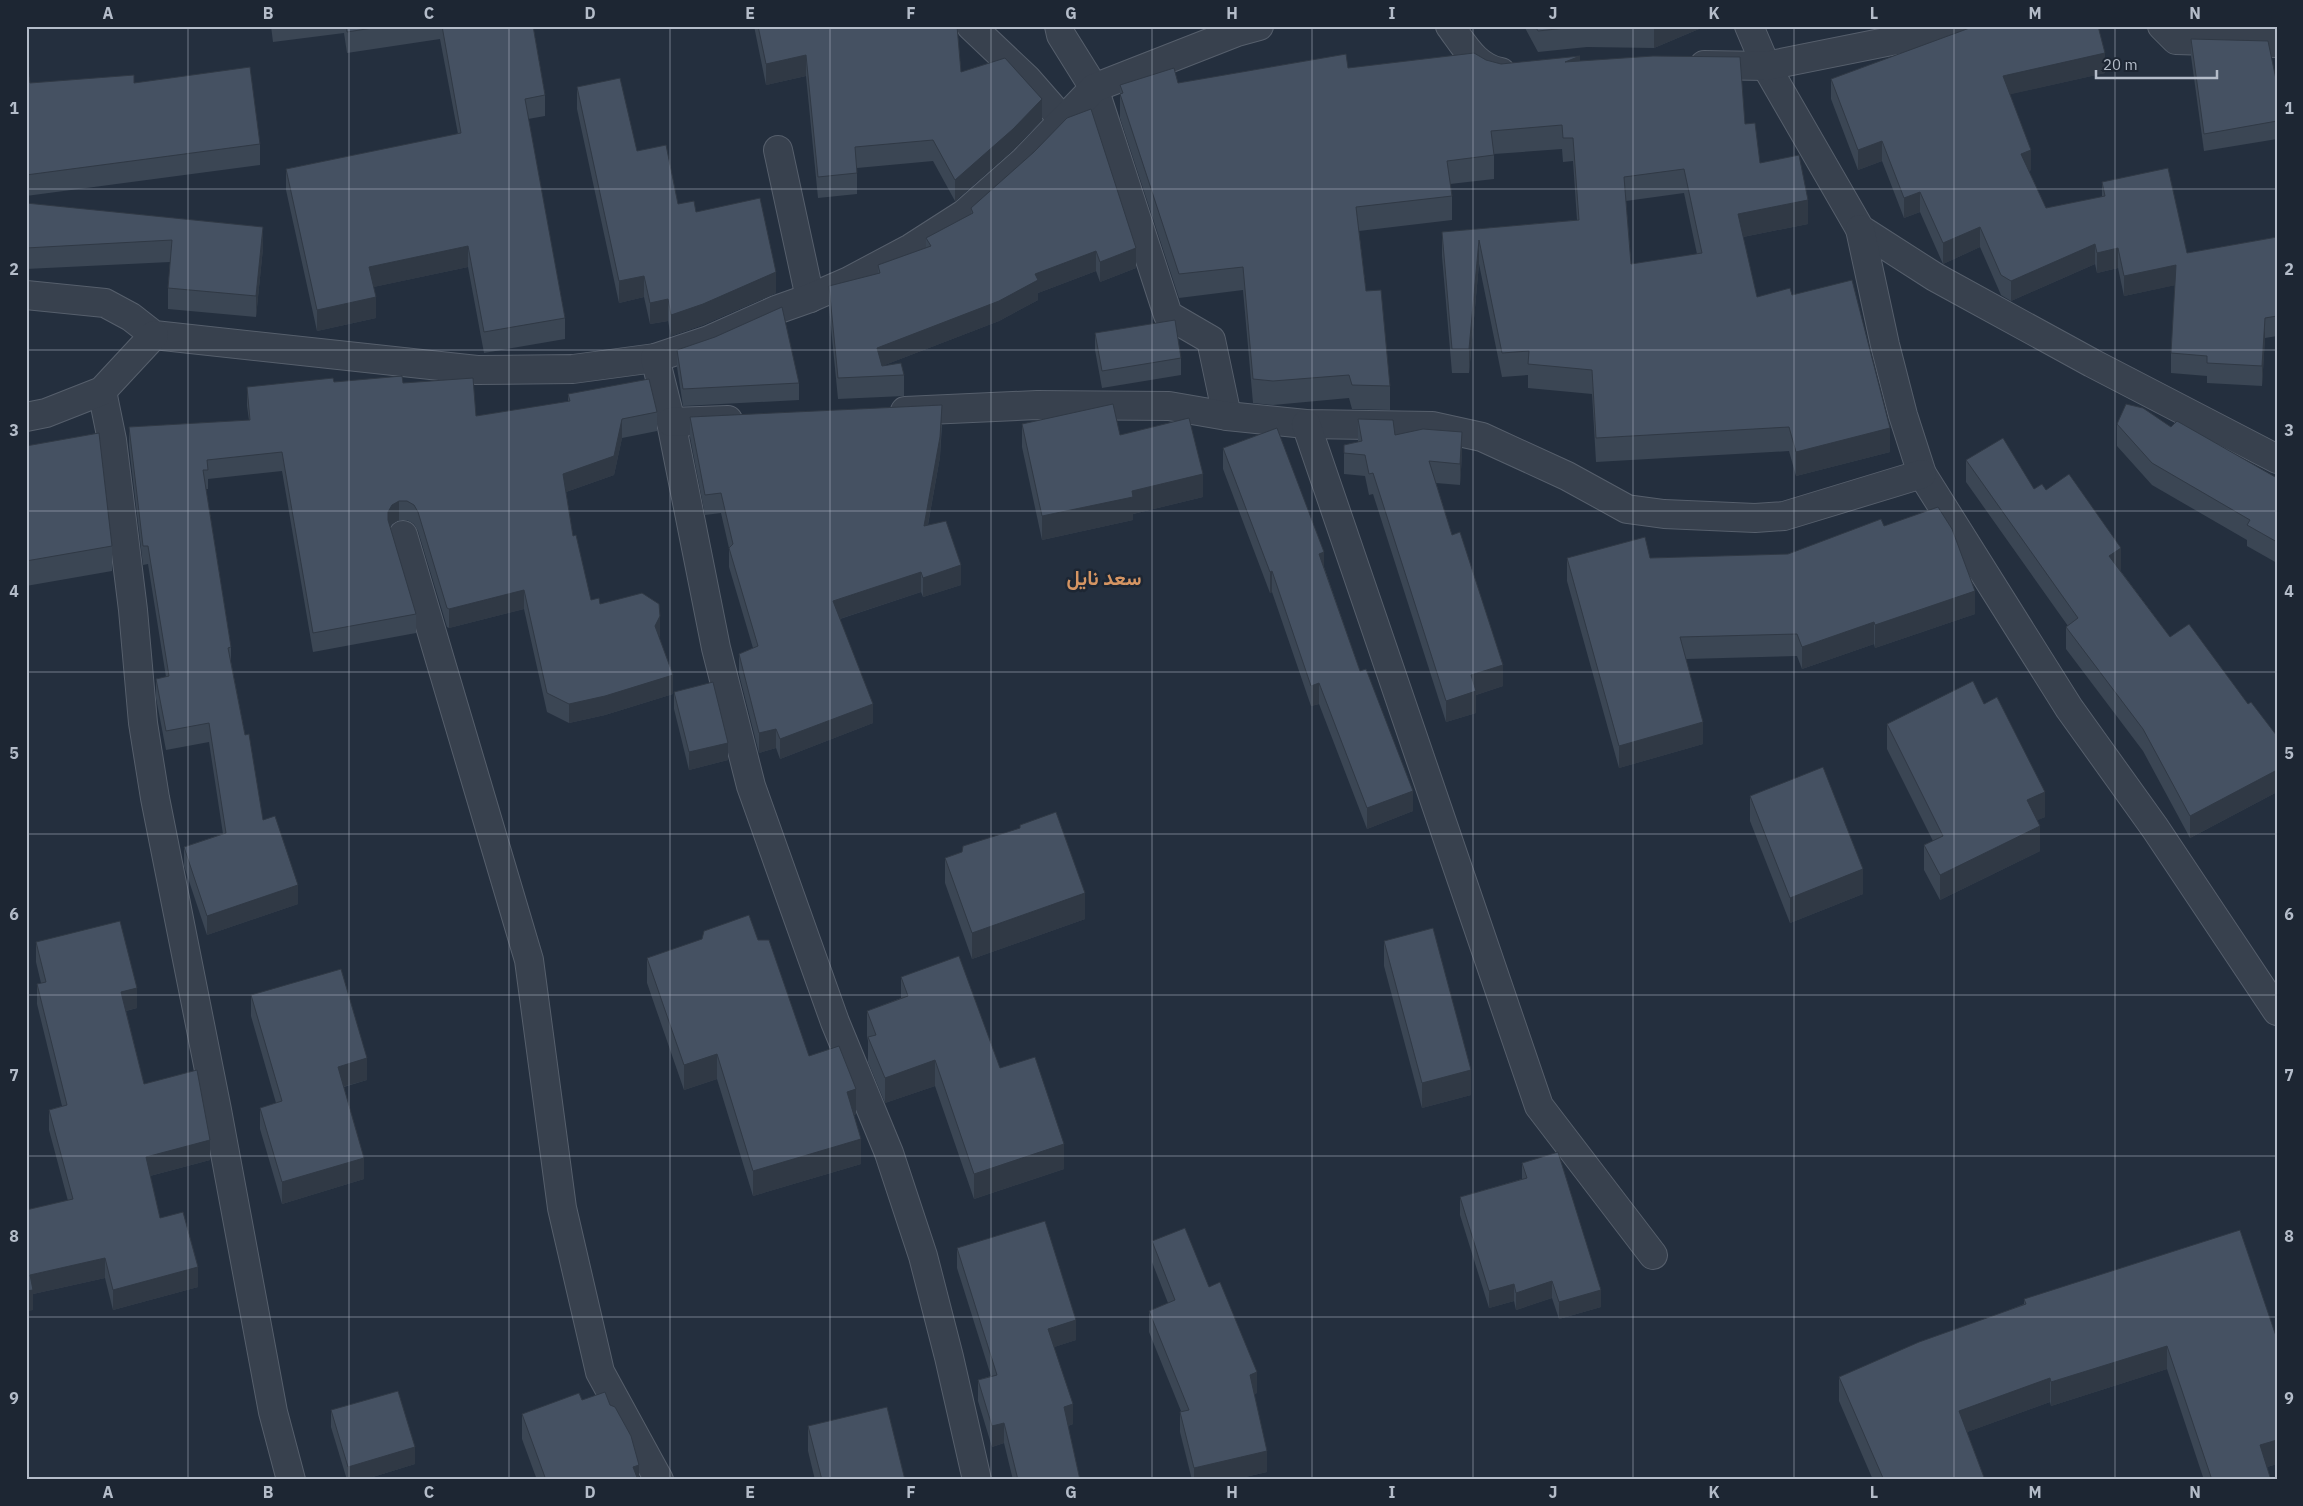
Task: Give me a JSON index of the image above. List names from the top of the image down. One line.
{"districts":["سعد نايل"],"scale_bar":"20 m","grid":{"columns":["A","B","C","D","E","F","G","H","I","J","K","L","M","N"],"rows":["1","2","3","4","5","6","7","8","9"]}}
